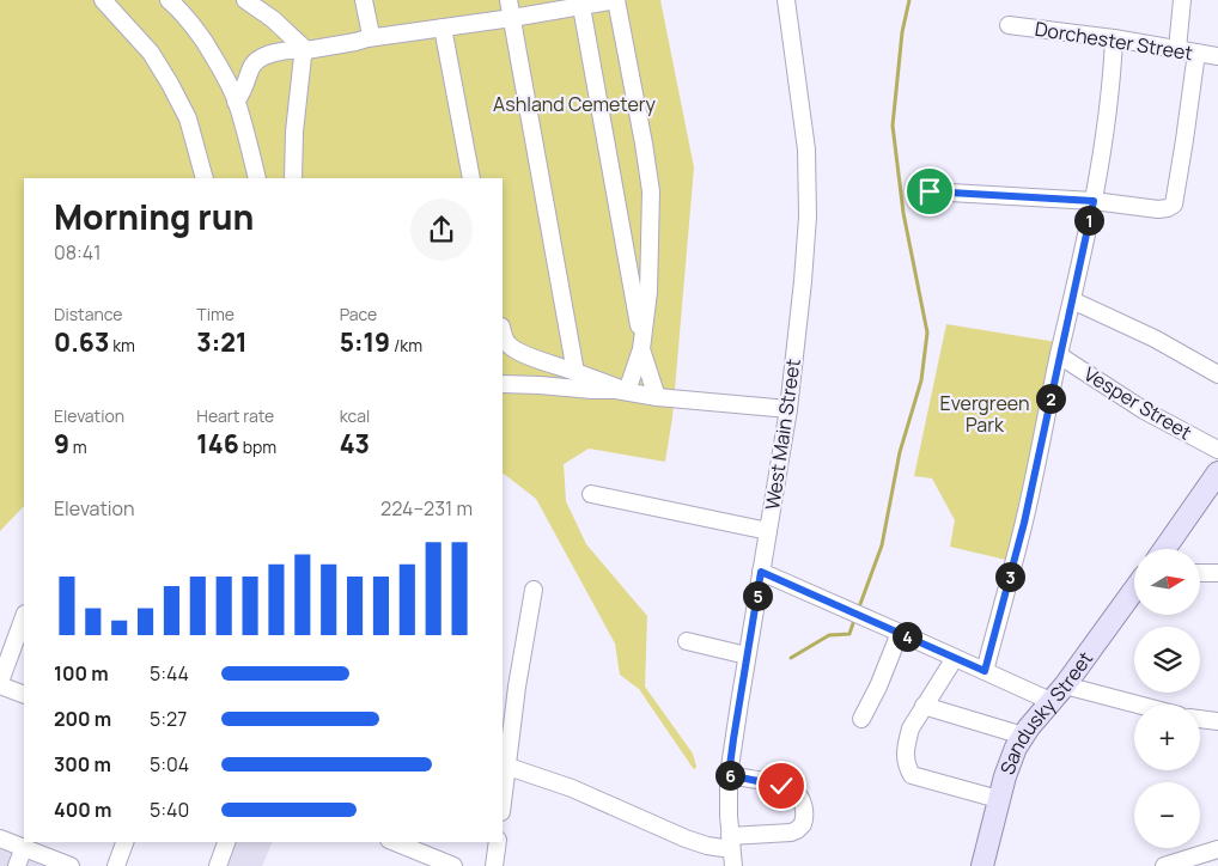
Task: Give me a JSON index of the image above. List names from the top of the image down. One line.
{"streets":{"main road":["Sandusky Street"],"street":["Dorchester Street","Vesper Street","West Main Street"]},"parks":["Ashland Cemetery","Evergreen Park"],"north":"right","page":{"heading":["Morning run","08:41"],"pins":["1","2","3","5","4","6"],"stats":[["Distance","0.63 km"],["Time","3:21"],["Pace","5:19 /km"],["Elevation","9 m"],["Heart rate","146 bpm"],["kcal","43"]],"chart":["Elevation","224–231 m"],"map_buttons":["+","−"],"list":[{"name":"100 m","note":"5:44"},{"name":"200 m","note":"5:27"},{"name":"300 m","note":"5:04"},{"name":"400 m","note":"5:40"}]}}
